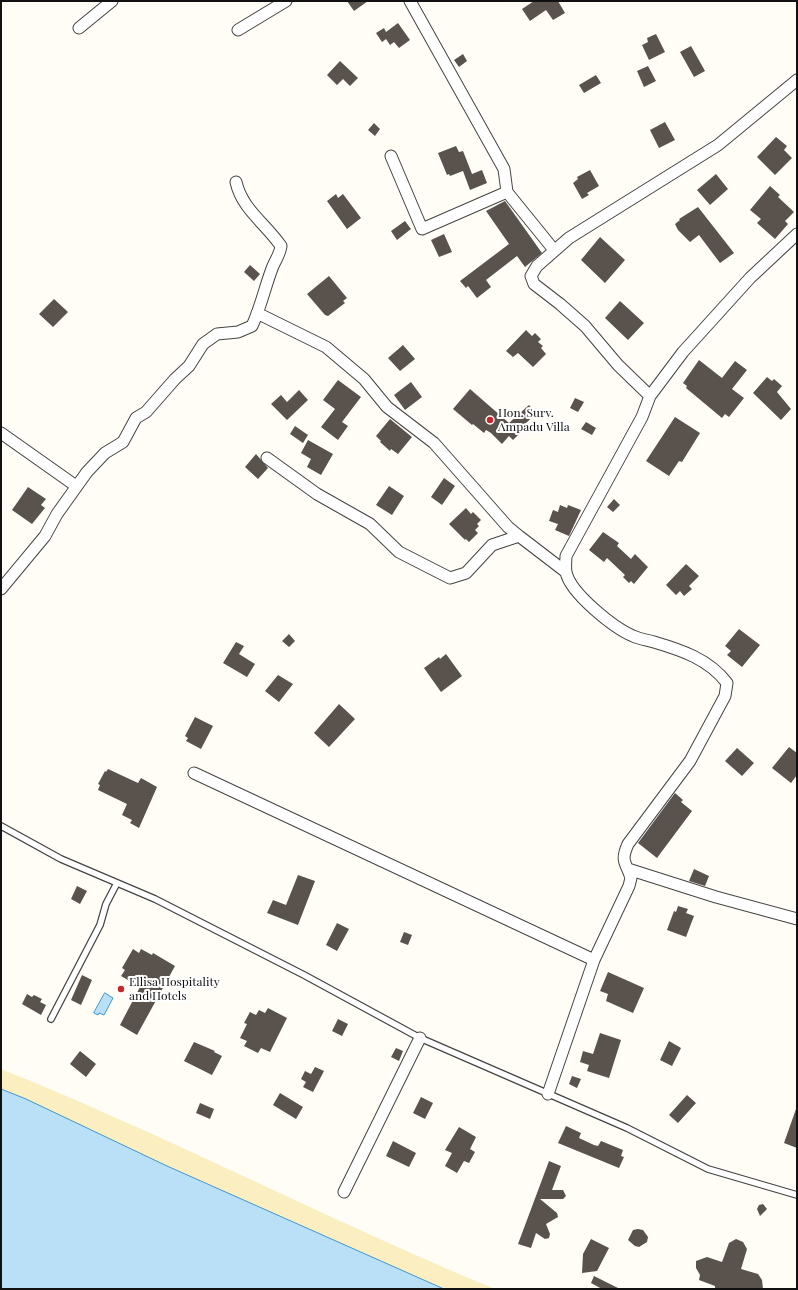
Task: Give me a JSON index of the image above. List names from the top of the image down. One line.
{"places":["Hon. Surv. Ampadu Villa","Ellisa Hospitality and Hotels"]}
